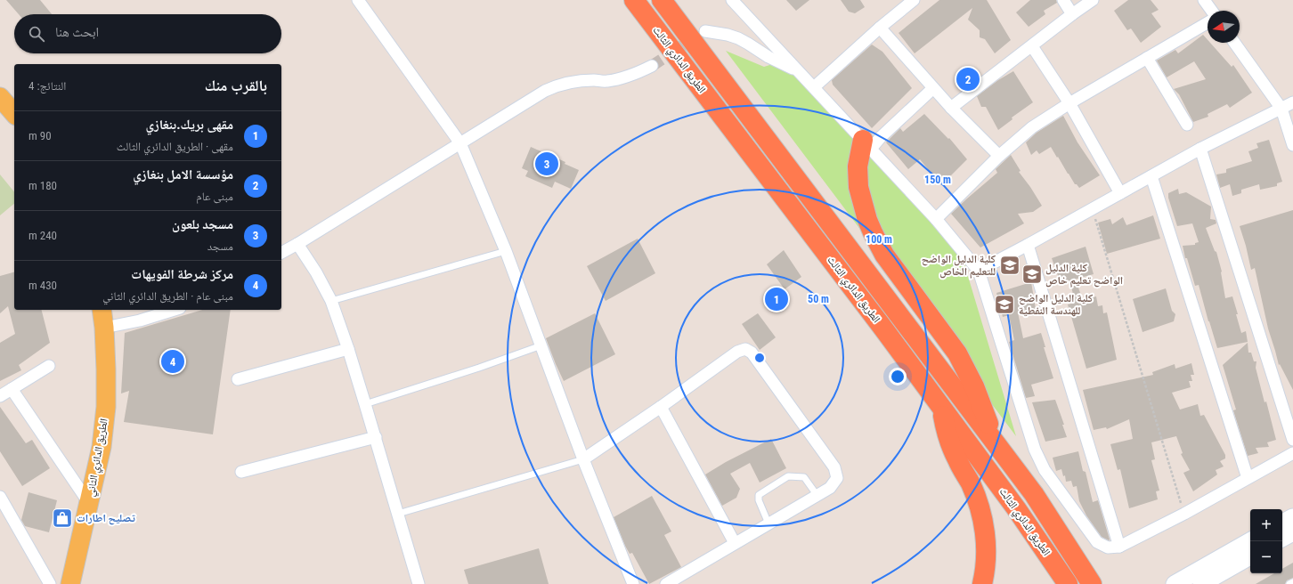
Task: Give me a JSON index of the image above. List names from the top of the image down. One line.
{"streets":{"highway":["الطريق الدائري الثالث"],"main road":["الطريق الدائري الثاني"]},"places":{"school or university":["كلية الدليل الواضح للتعليم الخاص","كلية الدليل الواضح تعليم خاص","كلية الدليل الواضح للهندسة النفطية"],"shop":["تصليح اطارات"]},"north":"left","page":{"search":"ابحث هنا","heading":["بالقرب منك","النتائج: 4"],"pins":["2","3","1","4"],"list":[{"mark":"1","name":"مقهى بريك.بنغازي","note":"مقهى · الطريق الدائري الثالث","value":"90 m"},{"mark":"2","name":"مؤسسة الامل بنغازي","note":"مبنى عام","value":"180 m"},{"mark":"3","name":"مسجد بلعون","note":"مسجد","value":"240 m"},{"mark":"4","name":"مركز شرطة الفويهات","note":"مبنى عام · الطريق الدائري الثاني","value":"430 m"}],"map_buttons":["+","−"]},"rings":["150 m","100 m","50 m"]}
